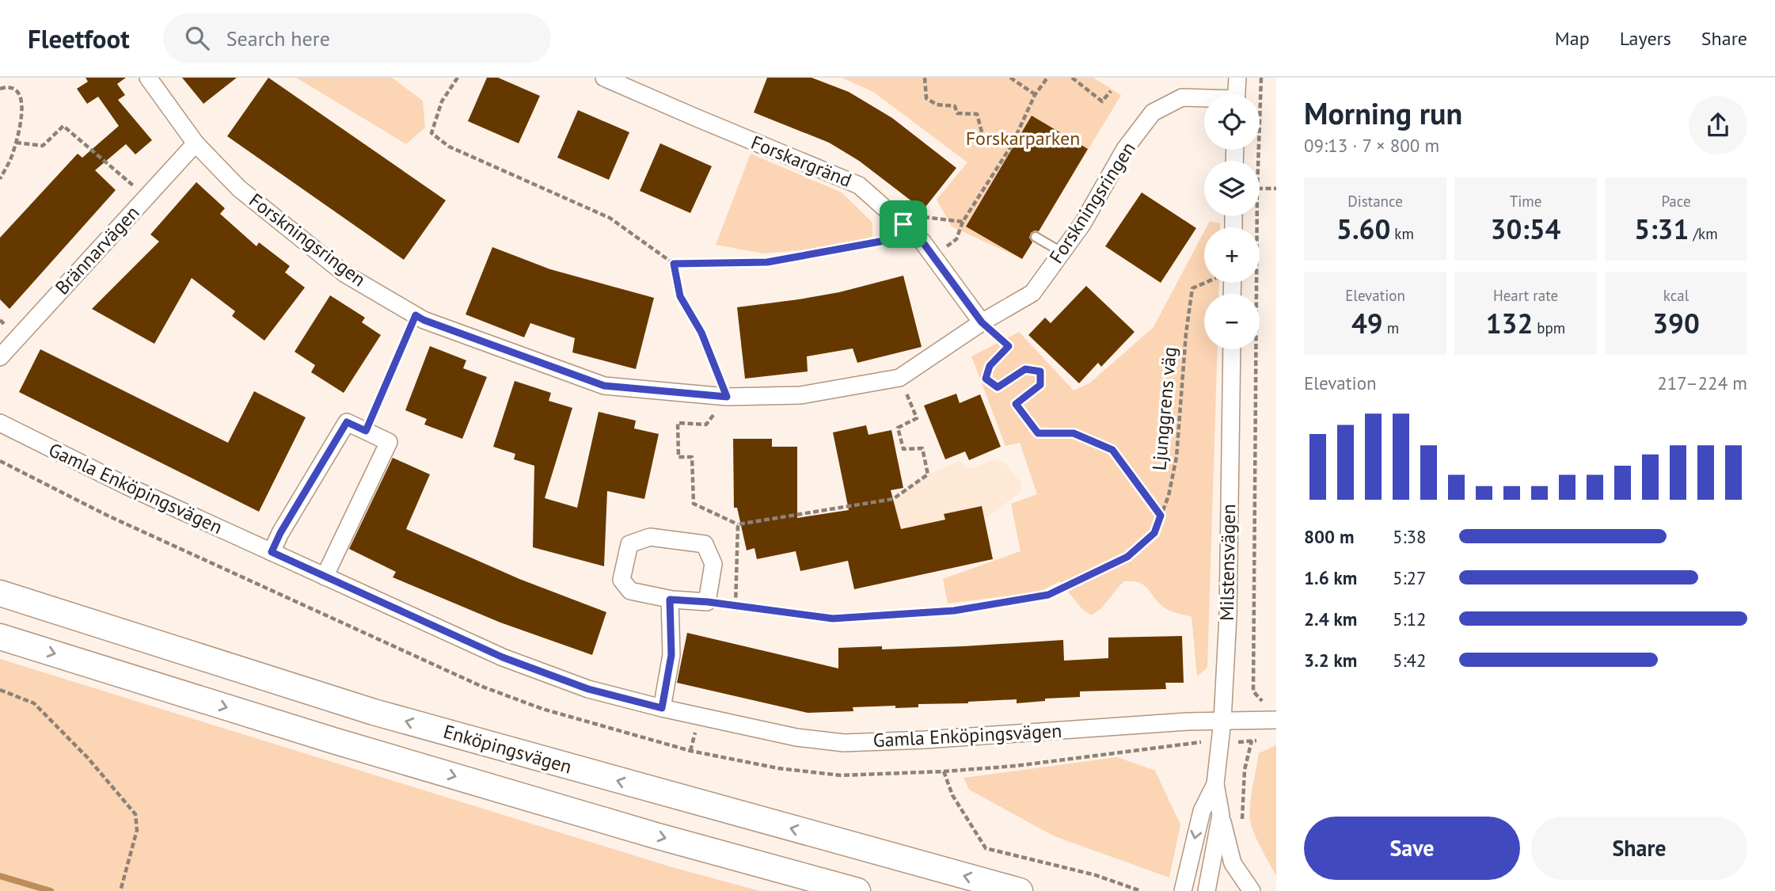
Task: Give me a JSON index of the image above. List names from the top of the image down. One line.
{"streets":{"main road":["Enköpingsvägen"],"street":["Forskargränd","Forskningsringen","Brännarvägen","Gamla Enköpingsvägen","Milstensvägen"],"path":["Ljunggrens väg"]},"crossings":[["Forskargränd","Forskningsringen"],["Forskningsringen","Brännarvägen"],["Gamla Enköpingsvägen","Milstensvägen"]],"parks":["Forskarparken"],"page":{"header":"Fleetfoot","search":"Search here","nav":["Map","Layers","Share"],"heading":["Morning run","09:13 · 7 × 800 m"],"map_buttons":["+","−"],"stats":[["Distance","5.60 km"],["Time","30:54"],["Pace","5:31 /km"],["Elevation","49 m"],["Heart rate","132 bpm"],["kcal","390"]],"chart":["Elevation","217–224 m"],"list":[{"name":"800 m","note":"5:38"},{"name":"1.6 km","note":"5:27"},{"name":"2.4 km","note":"5:12"},{"name":"3.2 km","note":"5:42"}],"buttons":["Save","Share"]}}
